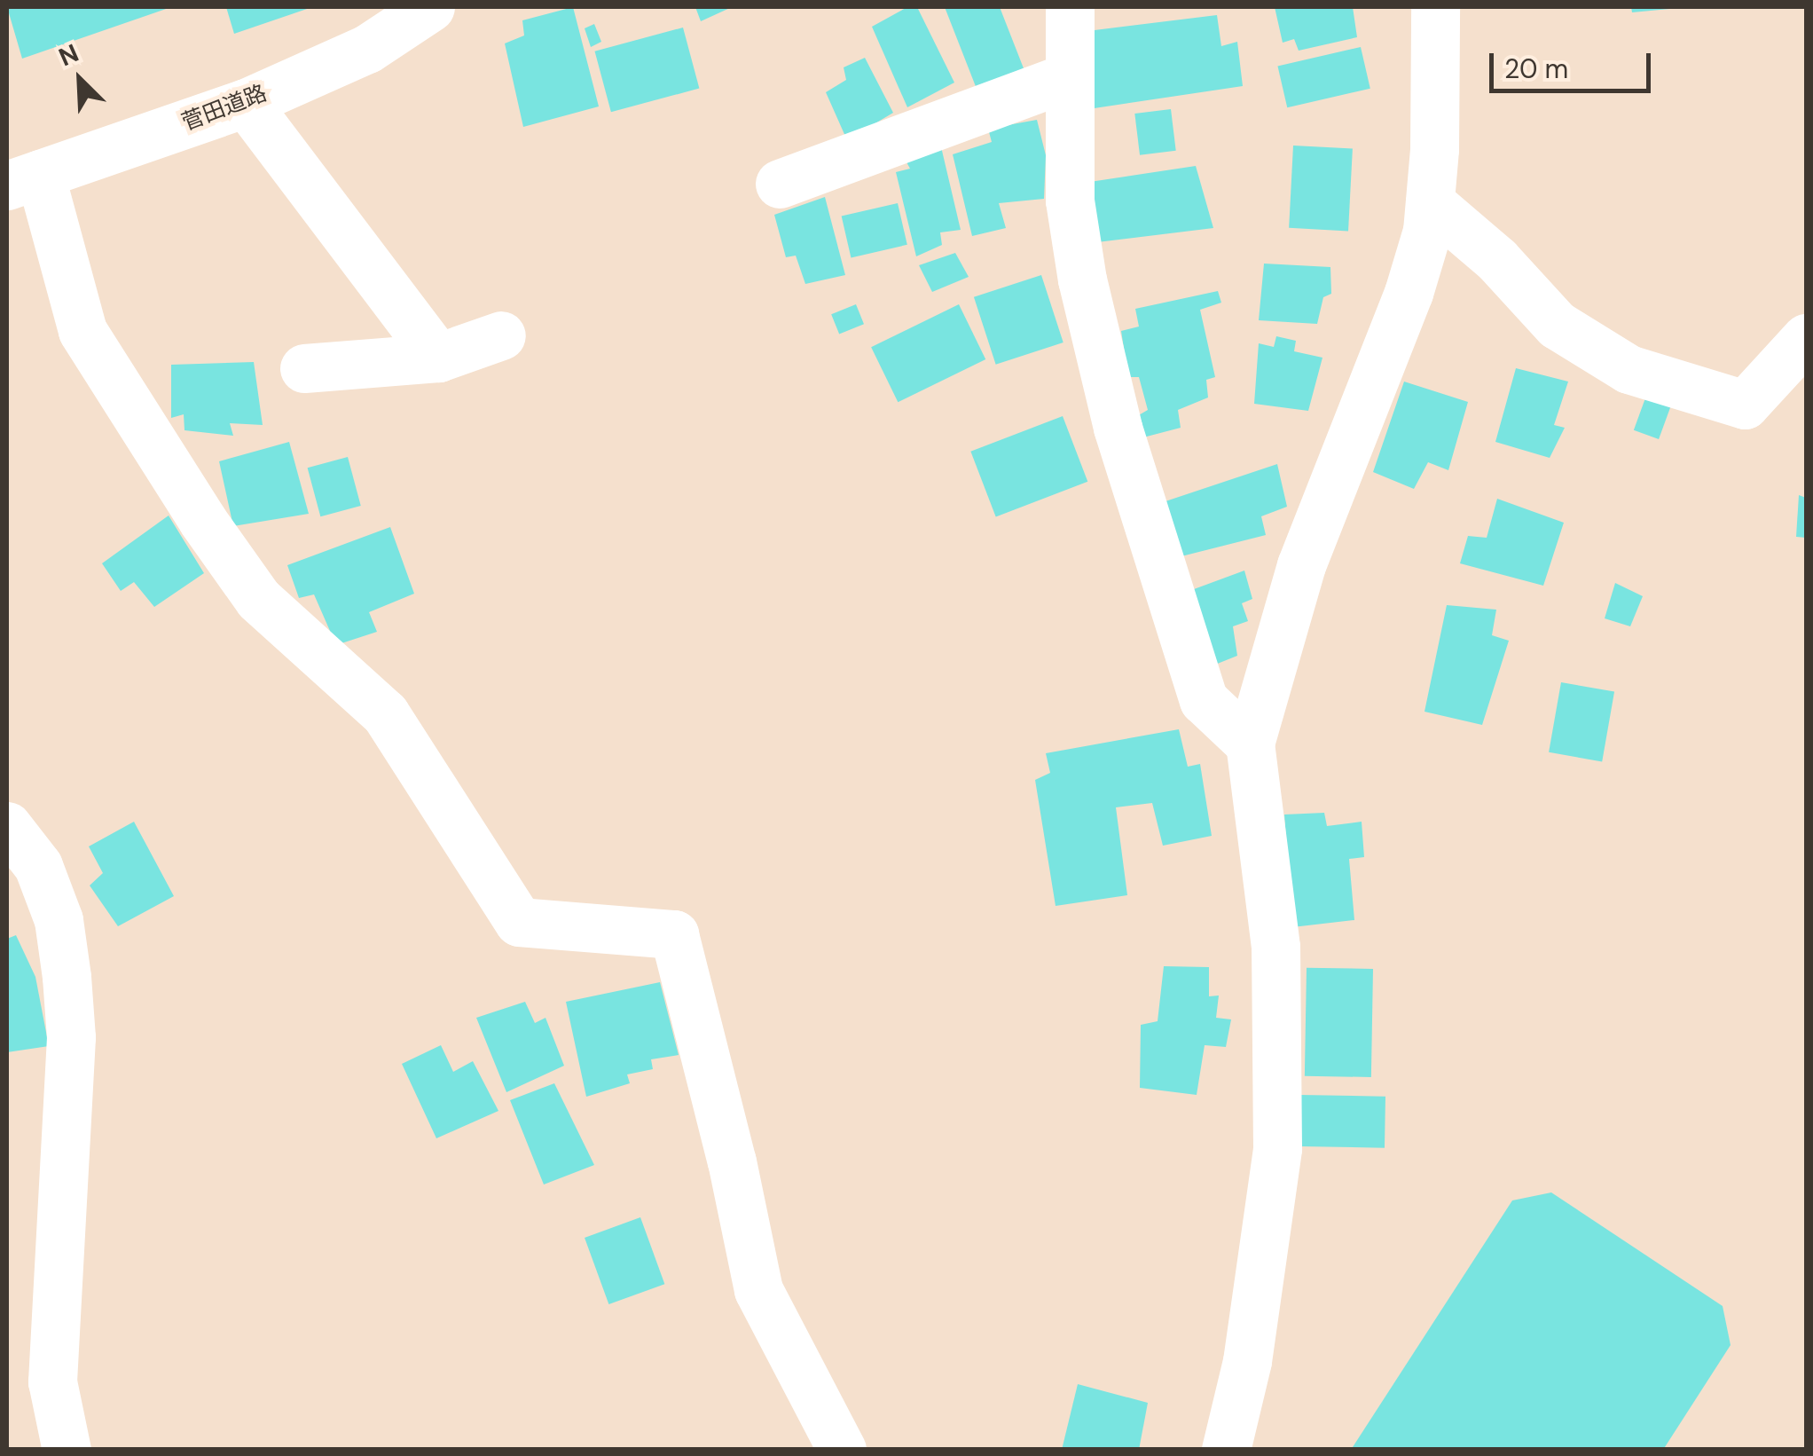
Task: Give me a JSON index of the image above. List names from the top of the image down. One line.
{"streets":{"street":["菅田道路"]},"scale_bar":"20 m","north":"top left"}
